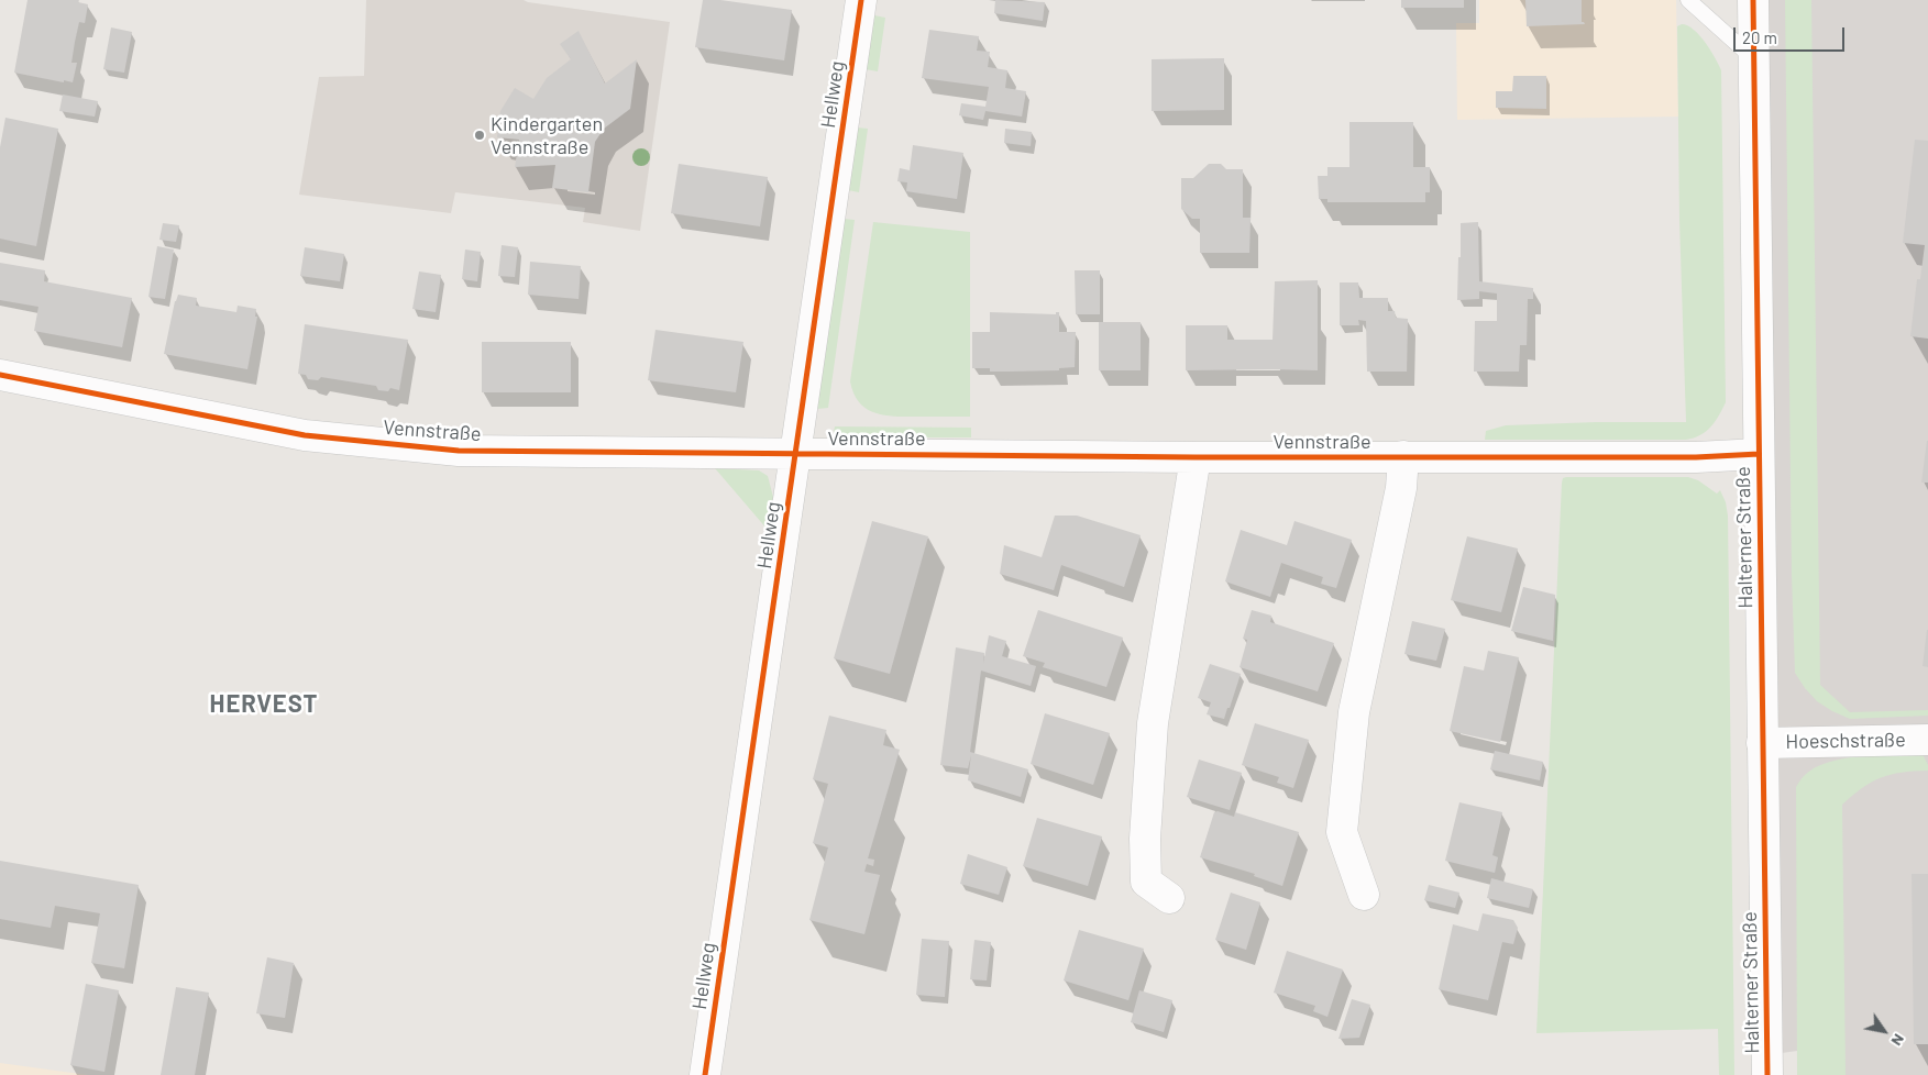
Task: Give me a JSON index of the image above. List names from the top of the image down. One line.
{"streets":{"street":["Hellweg","Vennstraße","Halterner Straße","Hoeschstraße"]},"crossings":[["Hellweg","Vennstraße"],["Vennstraße","Halterner Straße"],["Halterner Straße","Hoeschstraße"]],"districts":["HERVEST"],"places":["Kindergarten Vennstraße"],"scale_bar":"20 m","north":"bottom right"}
